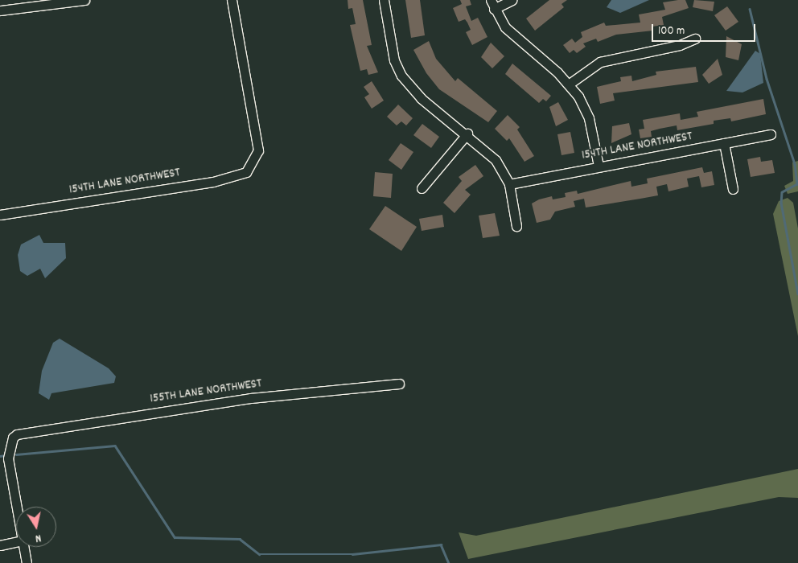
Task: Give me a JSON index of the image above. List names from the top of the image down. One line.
{"streets":{"street":["154TH LANE NORTHWEST","155TH LANE NORTHWEST"]},"scale_bar":"100 m","north":"bottom"}
